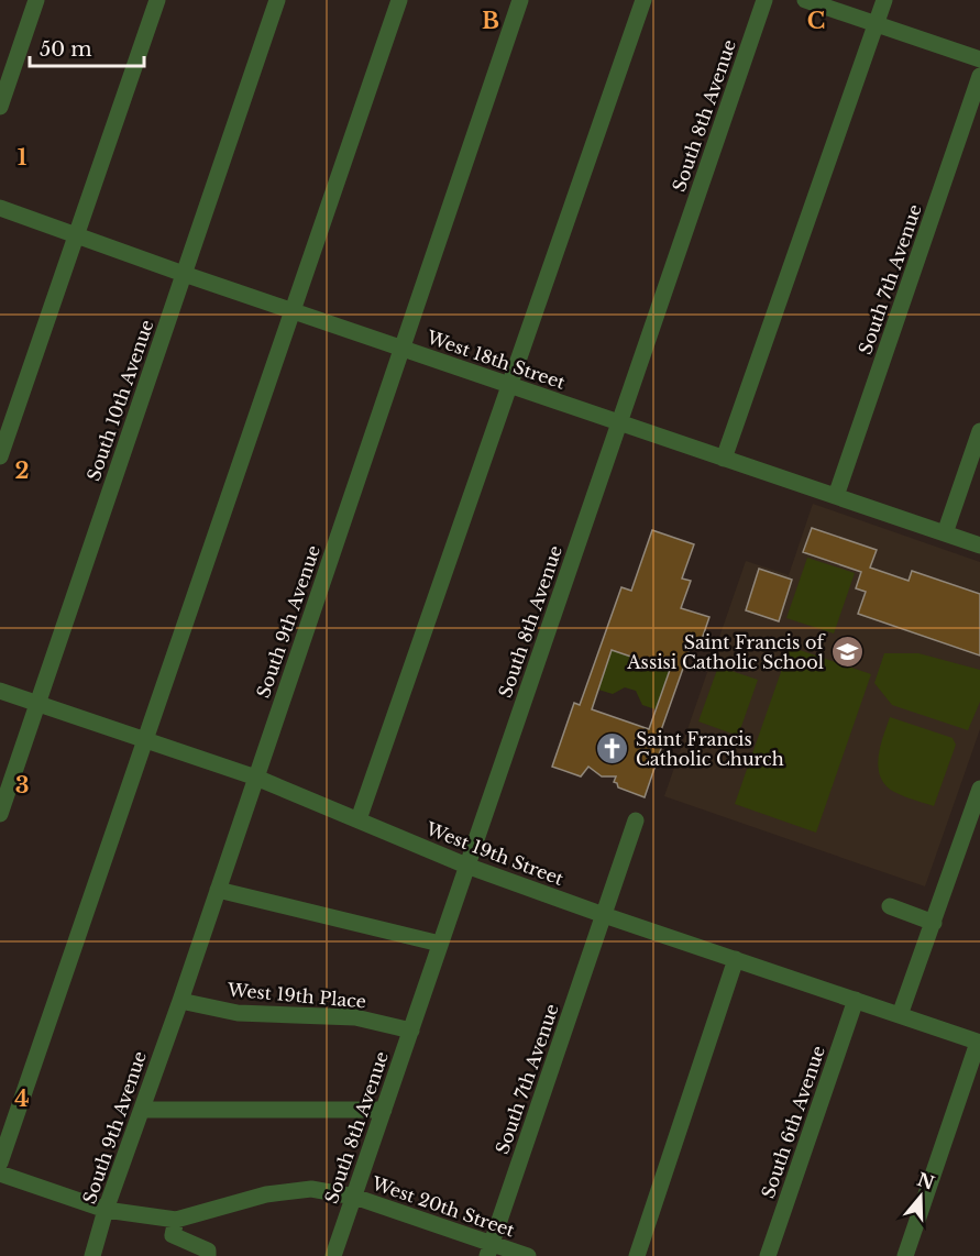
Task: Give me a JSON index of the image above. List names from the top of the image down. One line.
{"streets":{"street":["South 8th Avenue","South 7th Avenue","West 18th Street","South 10th Avenue","South 9th Avenue","West 19th Street","West 19th Place","South 6th Avenue","West 20th Street"]},"crossings":[["South 8th Avenue","West 18th Street"],["South 8th Avenue","West 19th Street"],["South 8th Avenue","West 19th Place"],["South 8th Avenue","West 20th Street"],["South 7th Avenue","West 18th Street"],["South 7th Avenue","West 19th Street"],["South 7th Avenue","West 20th Street"],["West 18th Street","South 10th Avenue"],["West 18th Street","South 9th Avenue"],["South 10th Avenue","West 19th Street"],["South 9th Avenue","West 19th Street"],["South 9th Avenue","West 19th Place"],["South 9th Avenue","West 20th Street"],["West 19th Street","South 6th Avenue"]],"places":{"school or university":["Saint Francis of Assisi Catholic School"],"church":["Saint Francis Catholic Church"]},"scale_bar":"50 m","north":"top","grid":{"columns":["B","C"],"rows":["1","2","3","4"]}}
